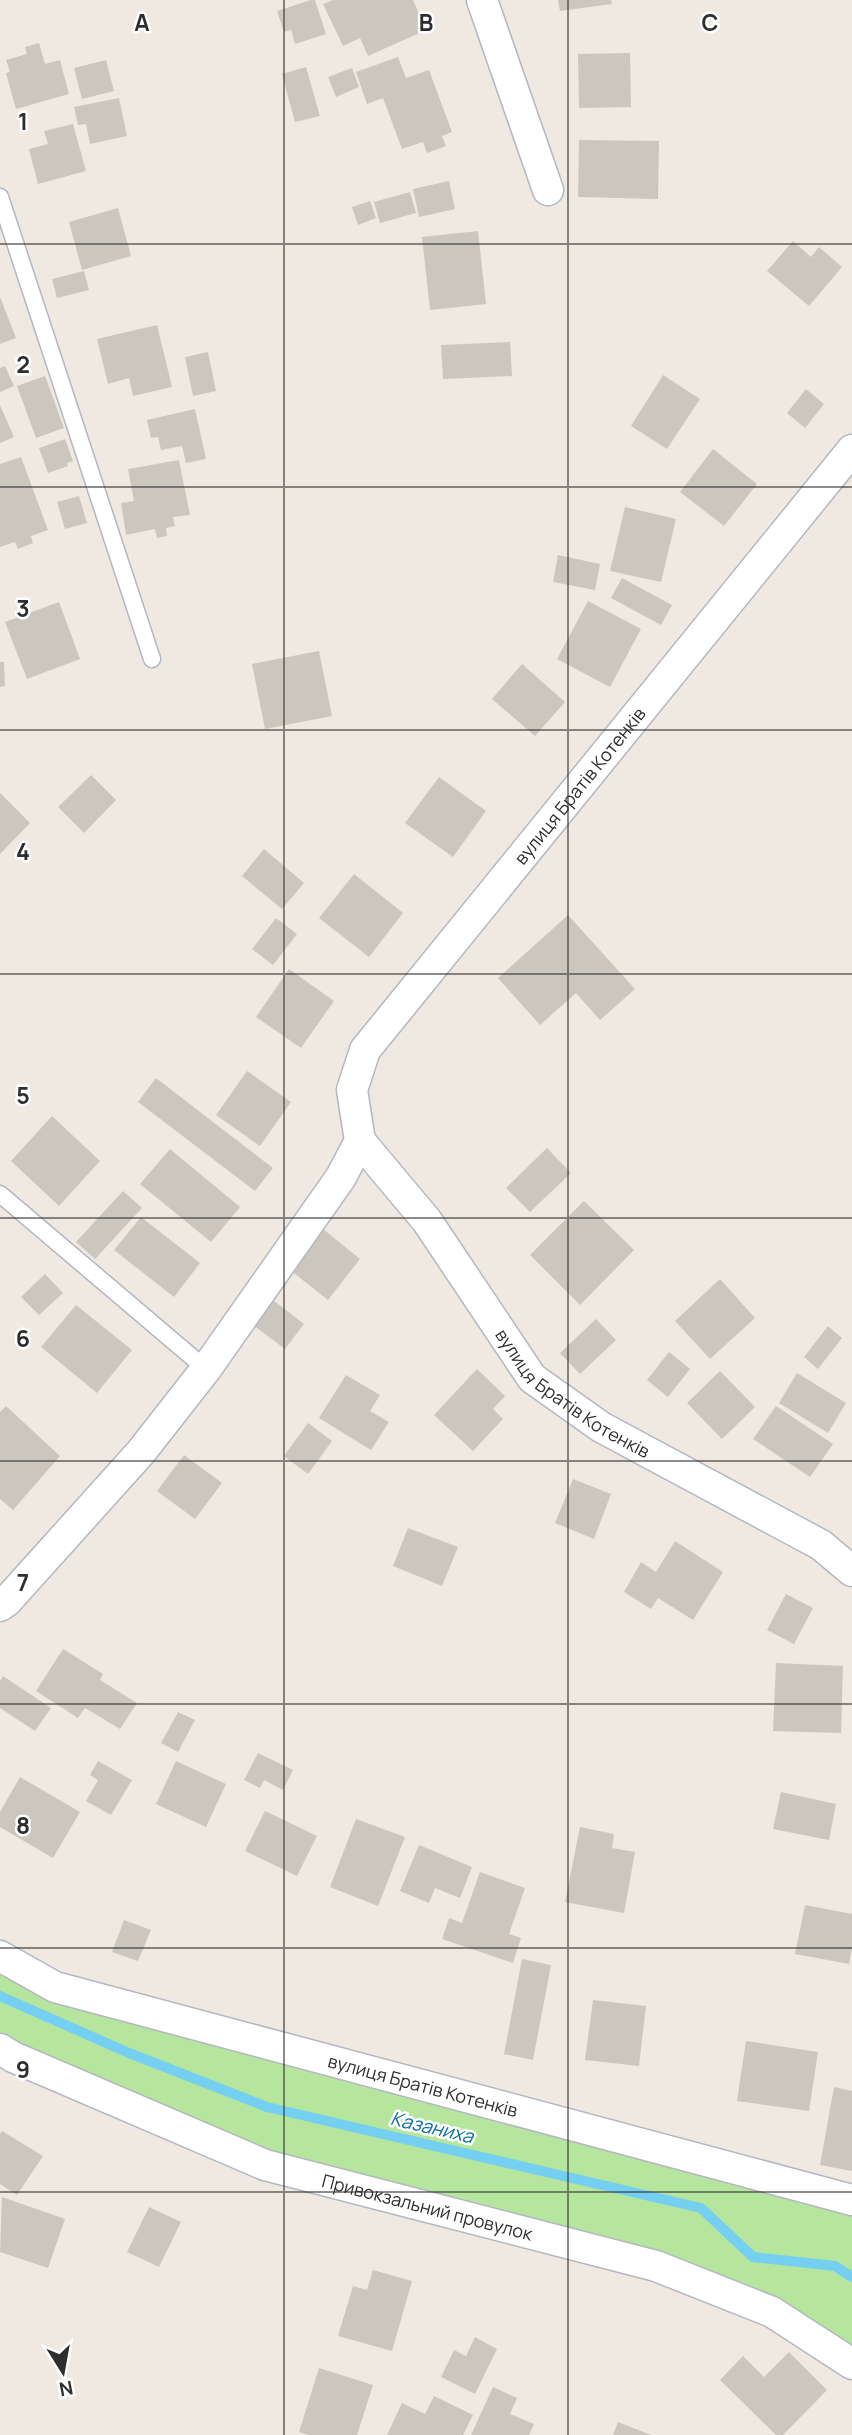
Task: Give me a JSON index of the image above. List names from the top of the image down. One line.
{"streets":{"street":["вулиця Братів Котенків","Привокзальний провулок"]},"water":["Казаниха"],"north":"bottom","grid":{"columns":["A","B","C"],"rows":["1","2","3","4","5","6","7","8","9"]}}
